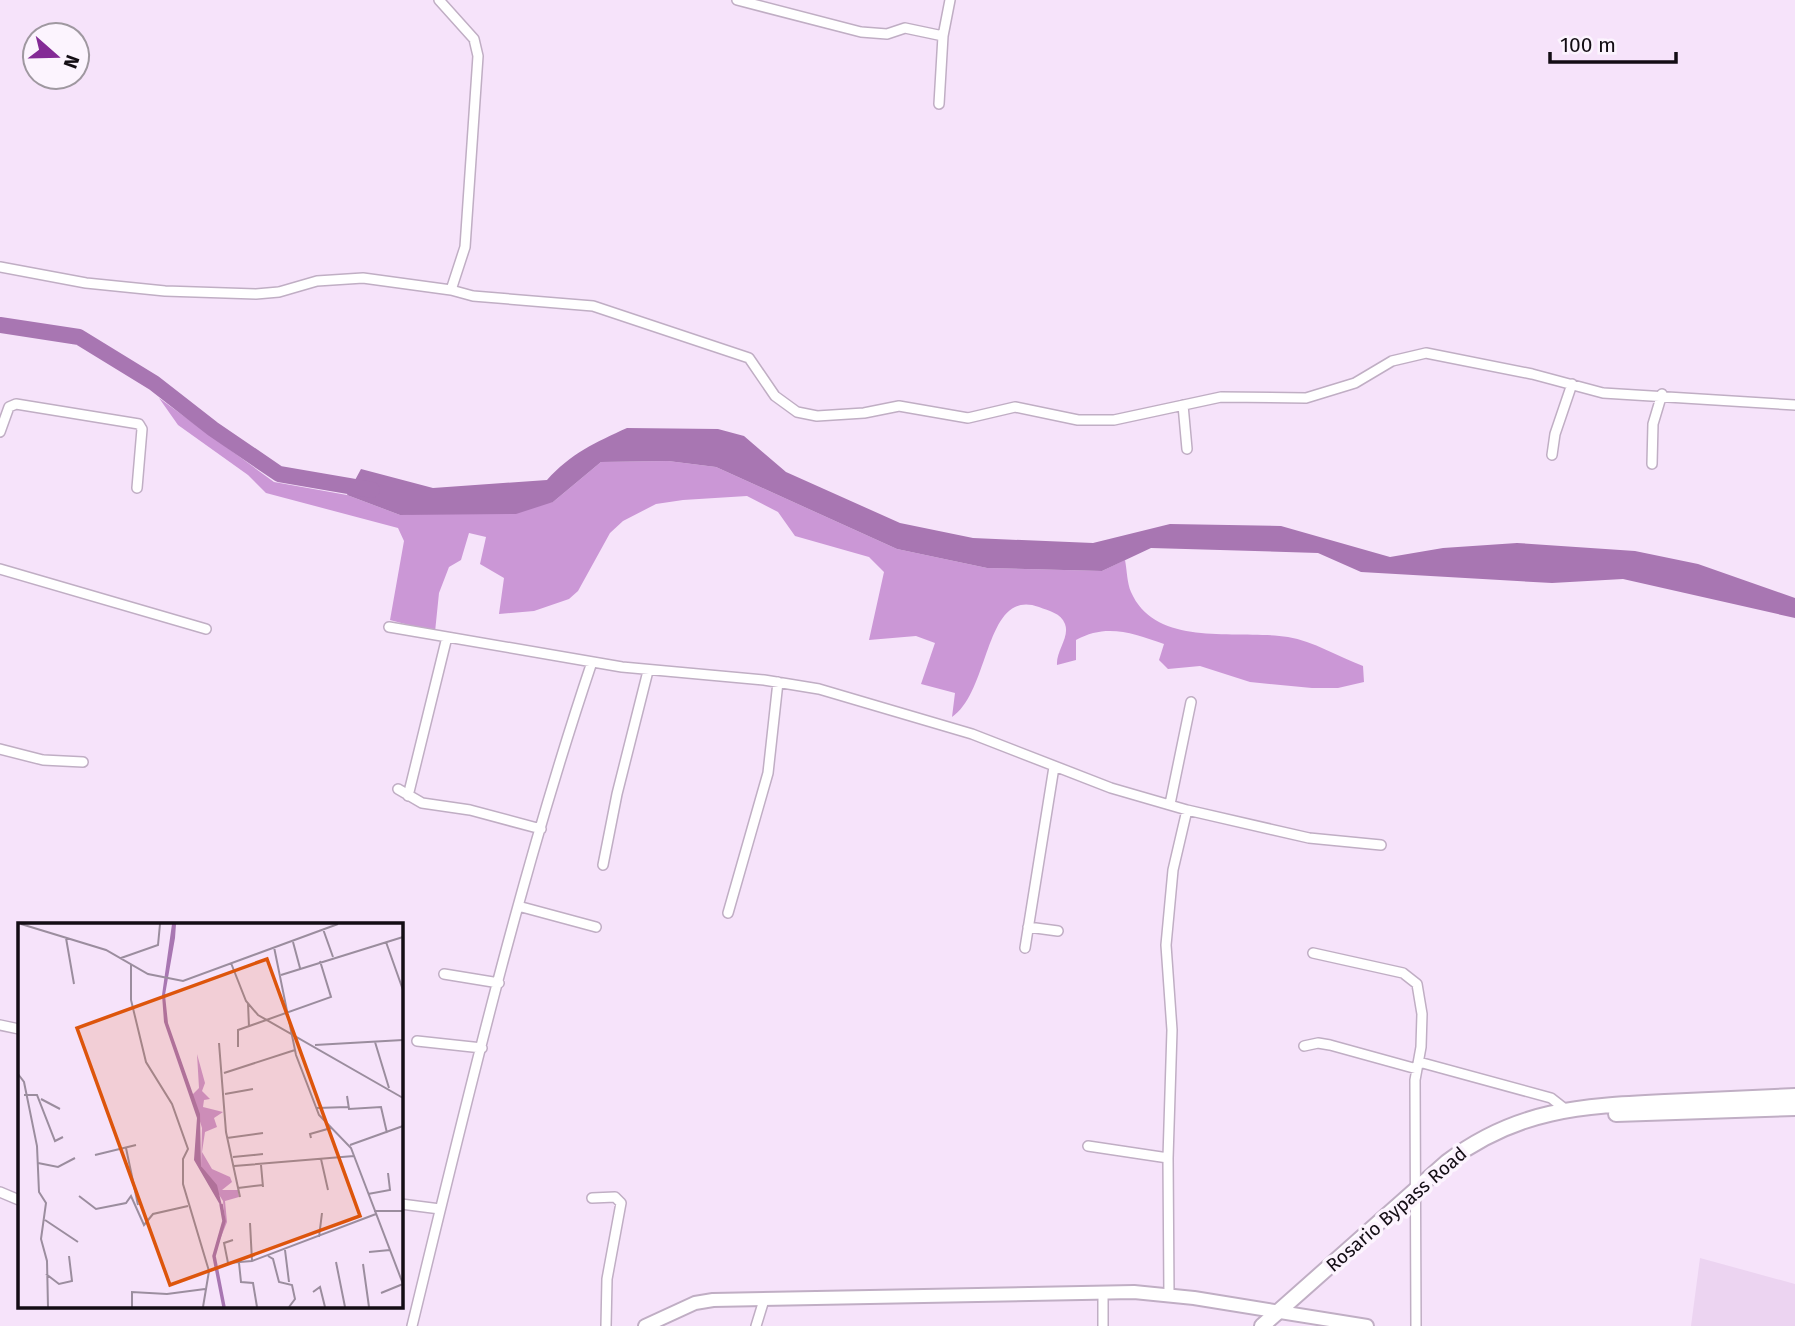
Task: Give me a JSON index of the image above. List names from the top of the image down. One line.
{"streets":{"main road":["Rosario Bypass Road"]},"scale_bar":"100 m","north":"right"}
